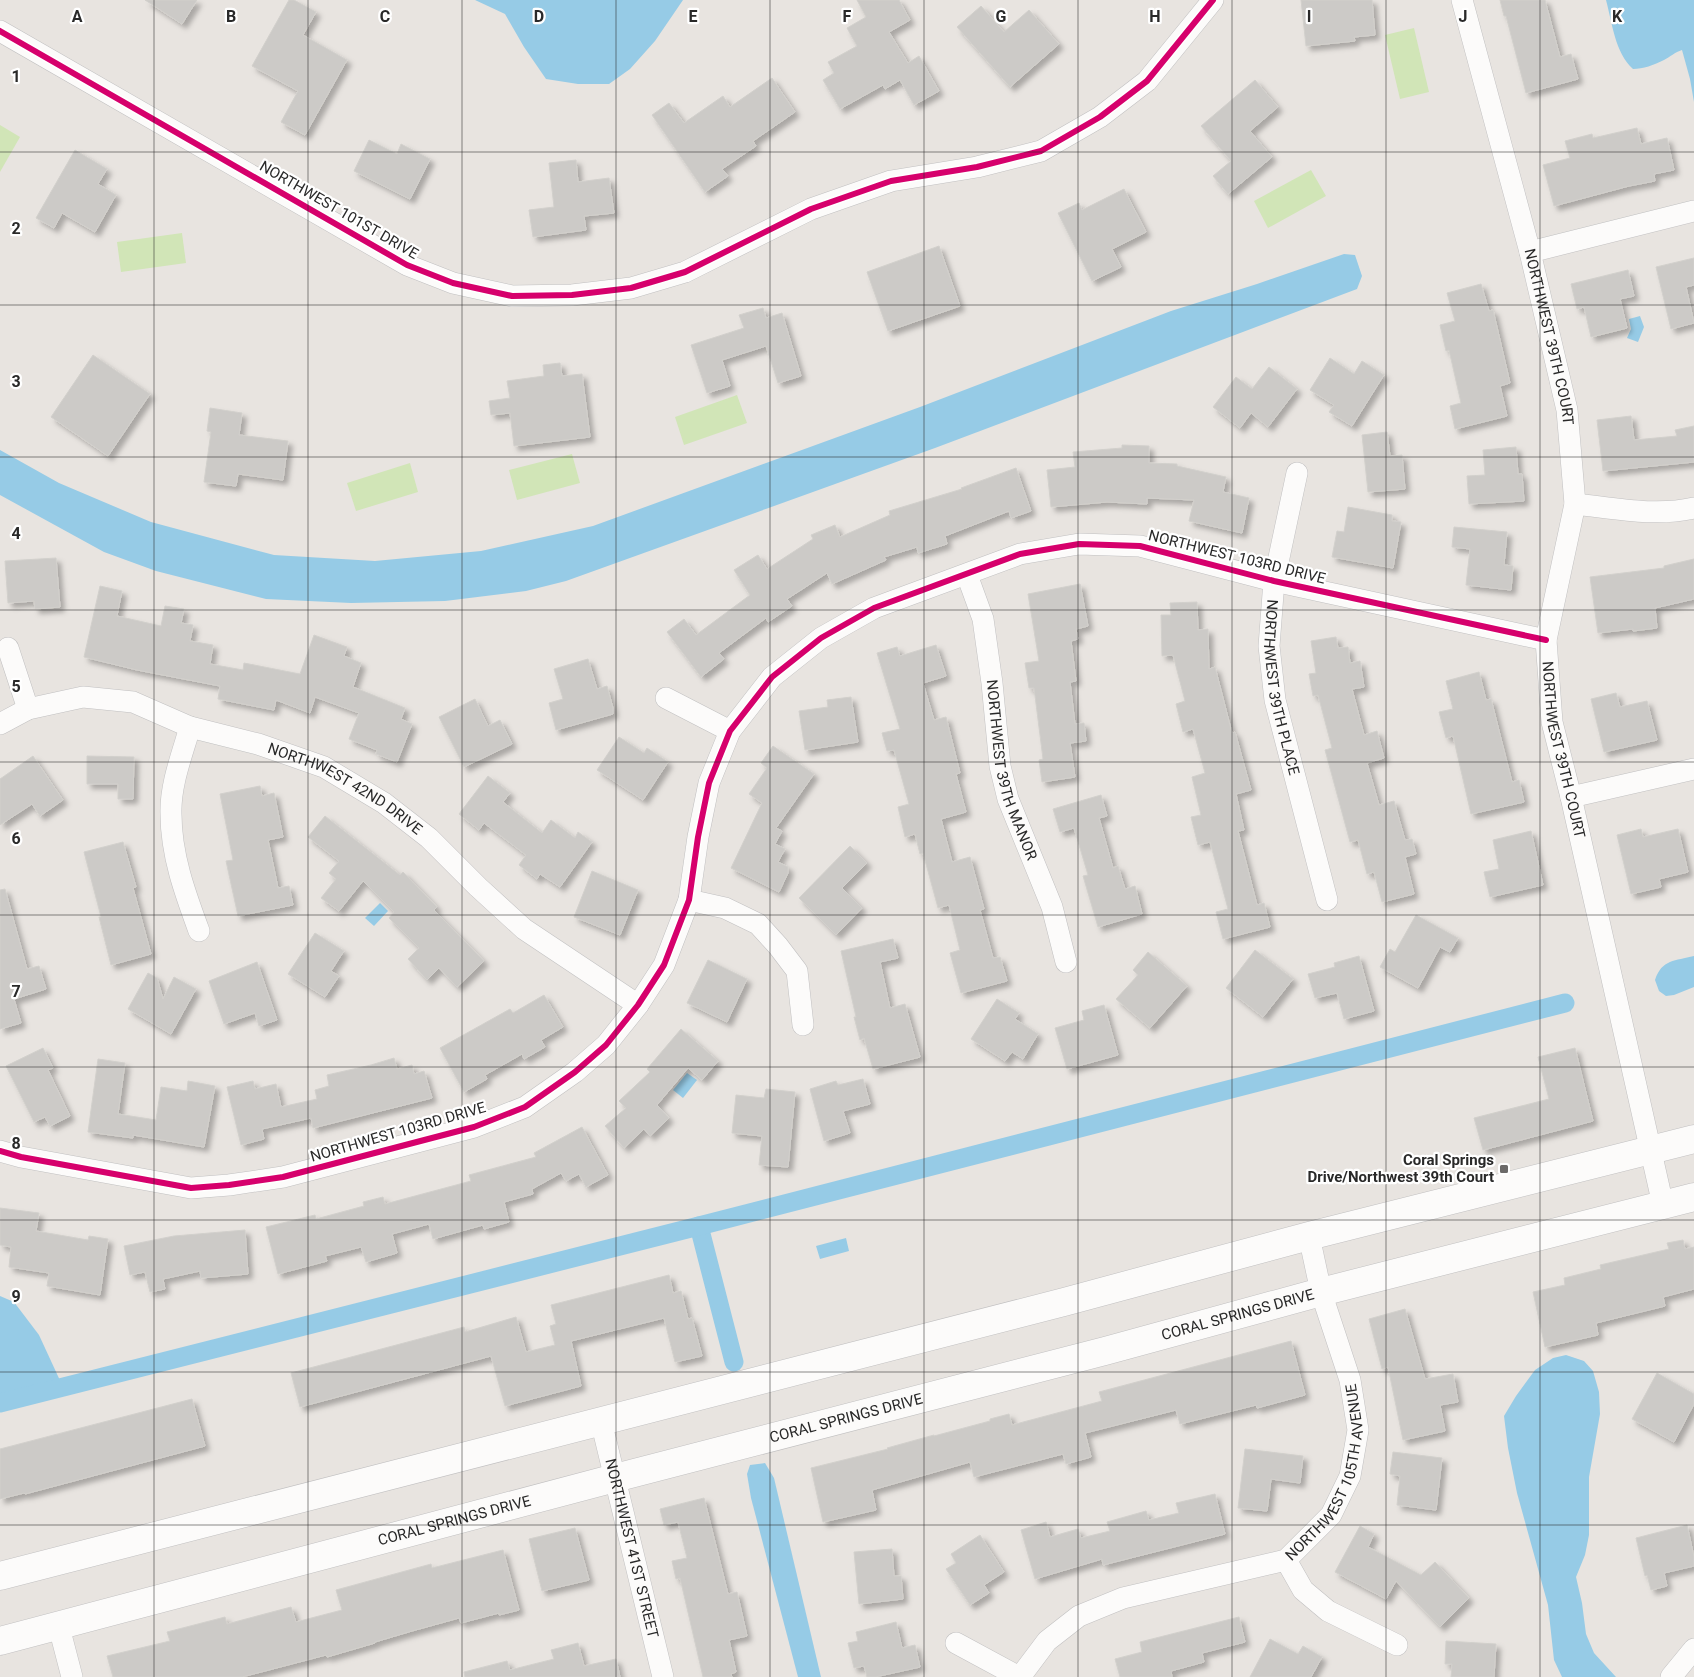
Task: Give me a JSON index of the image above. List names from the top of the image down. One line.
{"streets":{"main road":["CORAL SPRINGS DRIVE"],"street":["NORTHWEST 101ST DRIVE","NORTHWEST 39TH COURT","NORTHWEST 103RD DRIVE","NORTHWEST 39TH PLACE","NORTHWEST 39TH MANOR","NORTHWEST 42ND DRIVE","NORTHWEST 105TH AVENUE","NORTHWEST 41ST STREET"]},"crossings":[["NORTHWEST 39TH COURT","NORTHWEST 103RD DRIVE"],["NORTHWEST 39TH COURT","CORAL SPRINGS DRIVE"],["NORTHWEST 103RD DRIVE","NORTHWEST 39TH PLACE"],["NORTHWEST 103RD DRIVE","NORTHWEST 39TH MANOR"],["NORTHWEST 103RD DRIVE","NORTHWEST 42ND DRIVE"],["CORAL SPRINGS DRIVE","NORTHWEST 105TH AVENUE"],["CORAL SPRINGS DRIVE","NORTHWEST 41ST STREET"]],"places":{"transit":["Coral Springs Drive/Northwest 39th Court"]},"grid":{"columns":["A","B","C","D","E","F","G","H","I","J","K"],"rows":["1","2","3","4","5","6","7","8","9"]}}
